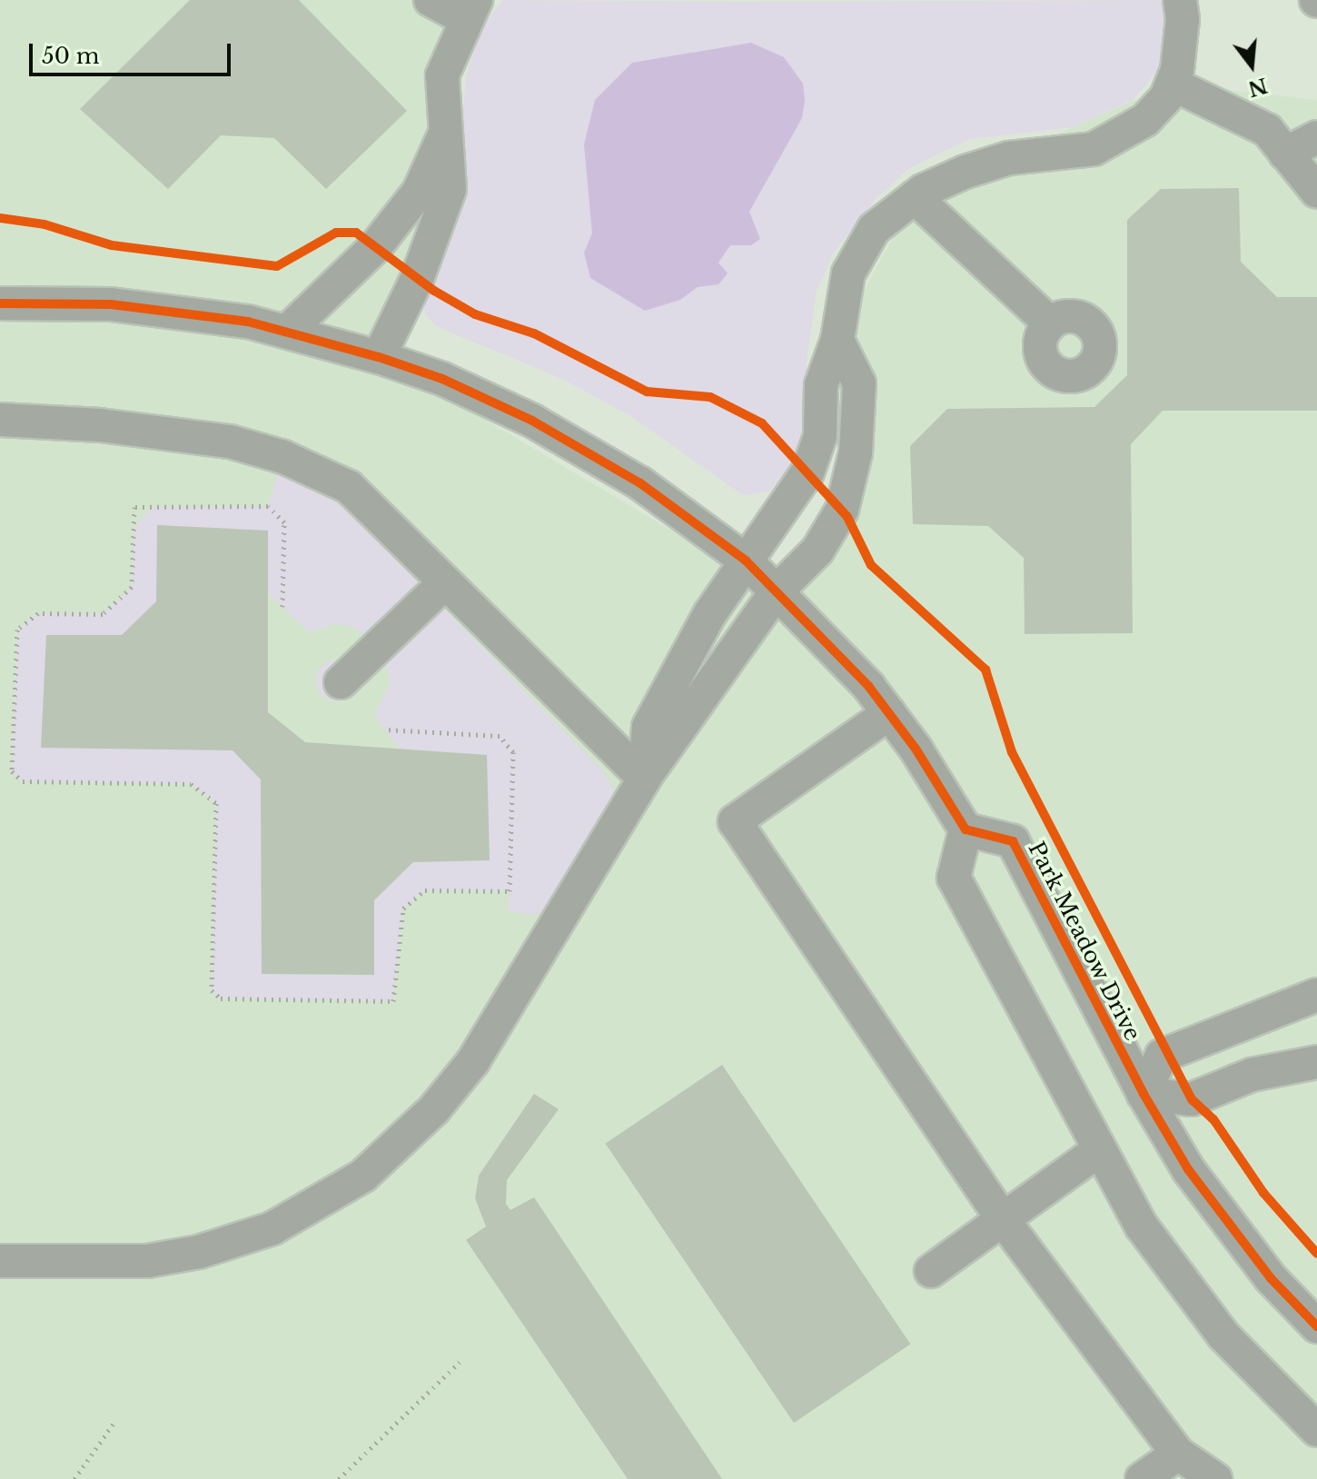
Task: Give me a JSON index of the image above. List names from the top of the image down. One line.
{"streets":{"street":["Park Meadow Drive"]},"scale_bar":"50 m","north":"bottom"}
